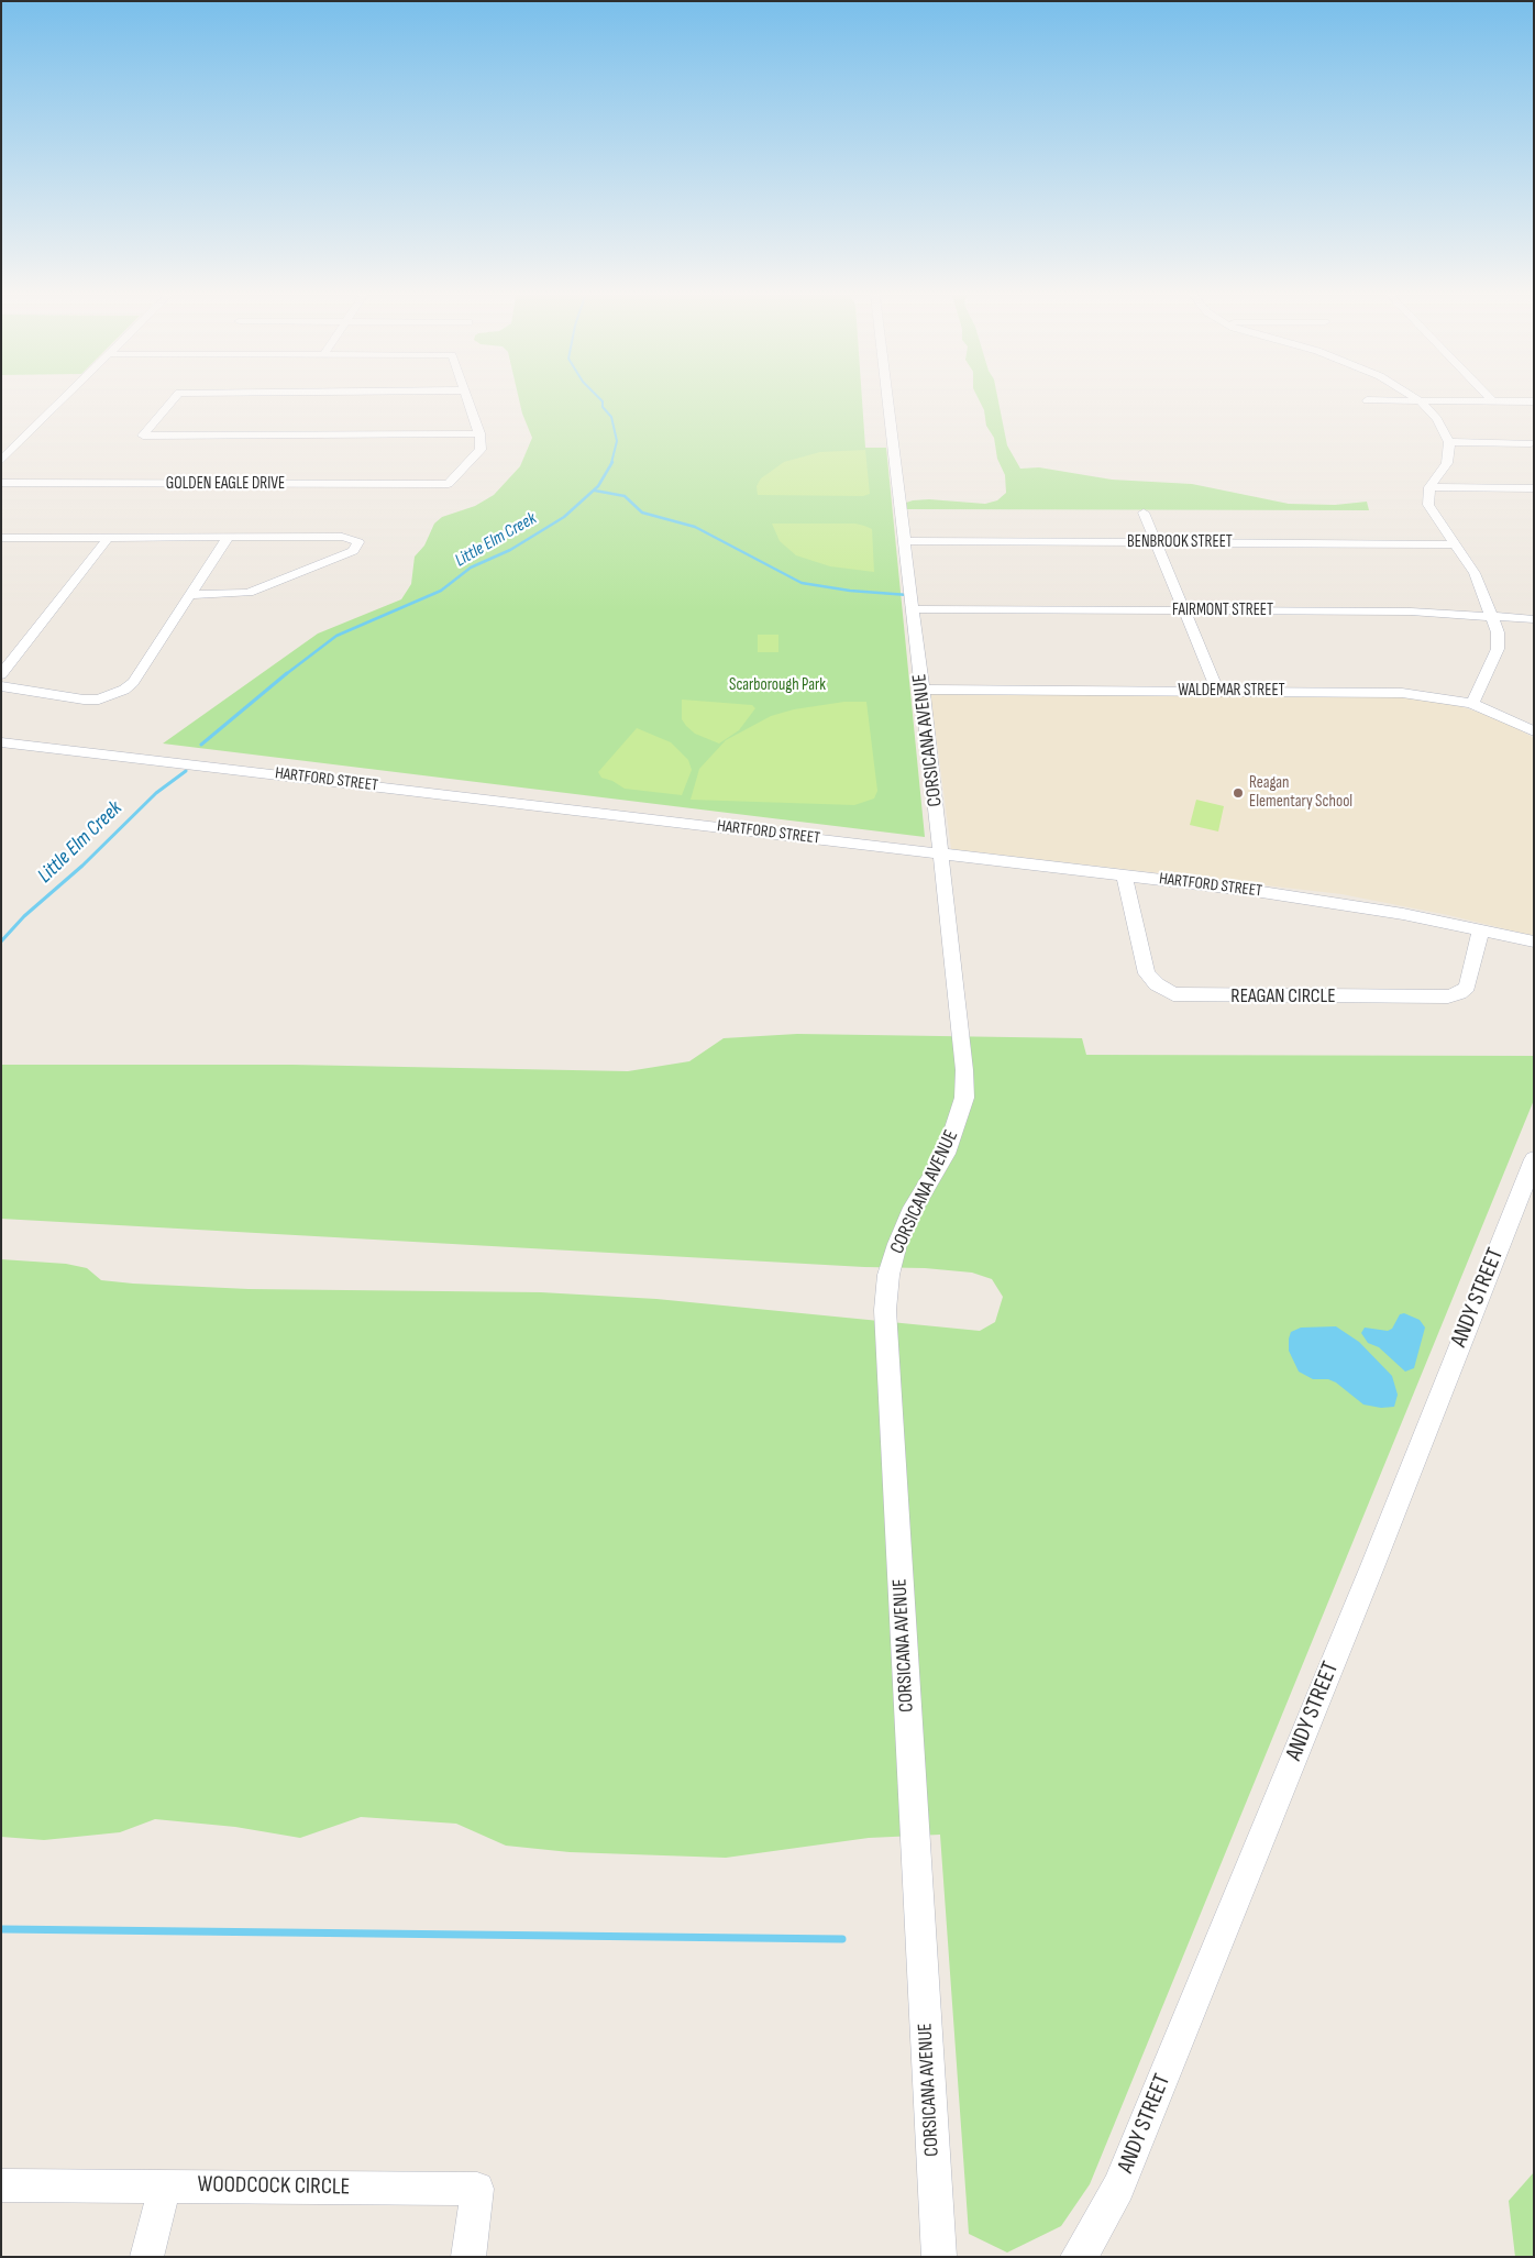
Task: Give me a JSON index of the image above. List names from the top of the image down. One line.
{"streets":{"street":["GOLDEN EAGLE DRIVE","BENBROOK STREET","FAIRMONT STREET","WALDEMAR STREET","CORSICANA AVENUE","HARTFORD STREET","REAGAN CIRCLE","ANDY STREET","WOODCOCK CIRCLE"]},"crossings":[["BENBROOK STREET","CORSICANA AVENUE"],["FAIRMONT STREET","CORSICANA AVENUE"],["WALDEMAR STREET","CORSICANA AVENUE"],["CORSICANA AVENUE","HARTFORD STREET"],["HARTFORD STREET","REAGAN CIRCLE"]],"water":["Little Elm Creek"],"parks":["Scarborough Park"],"places":["Reagan Elementary School"]}
